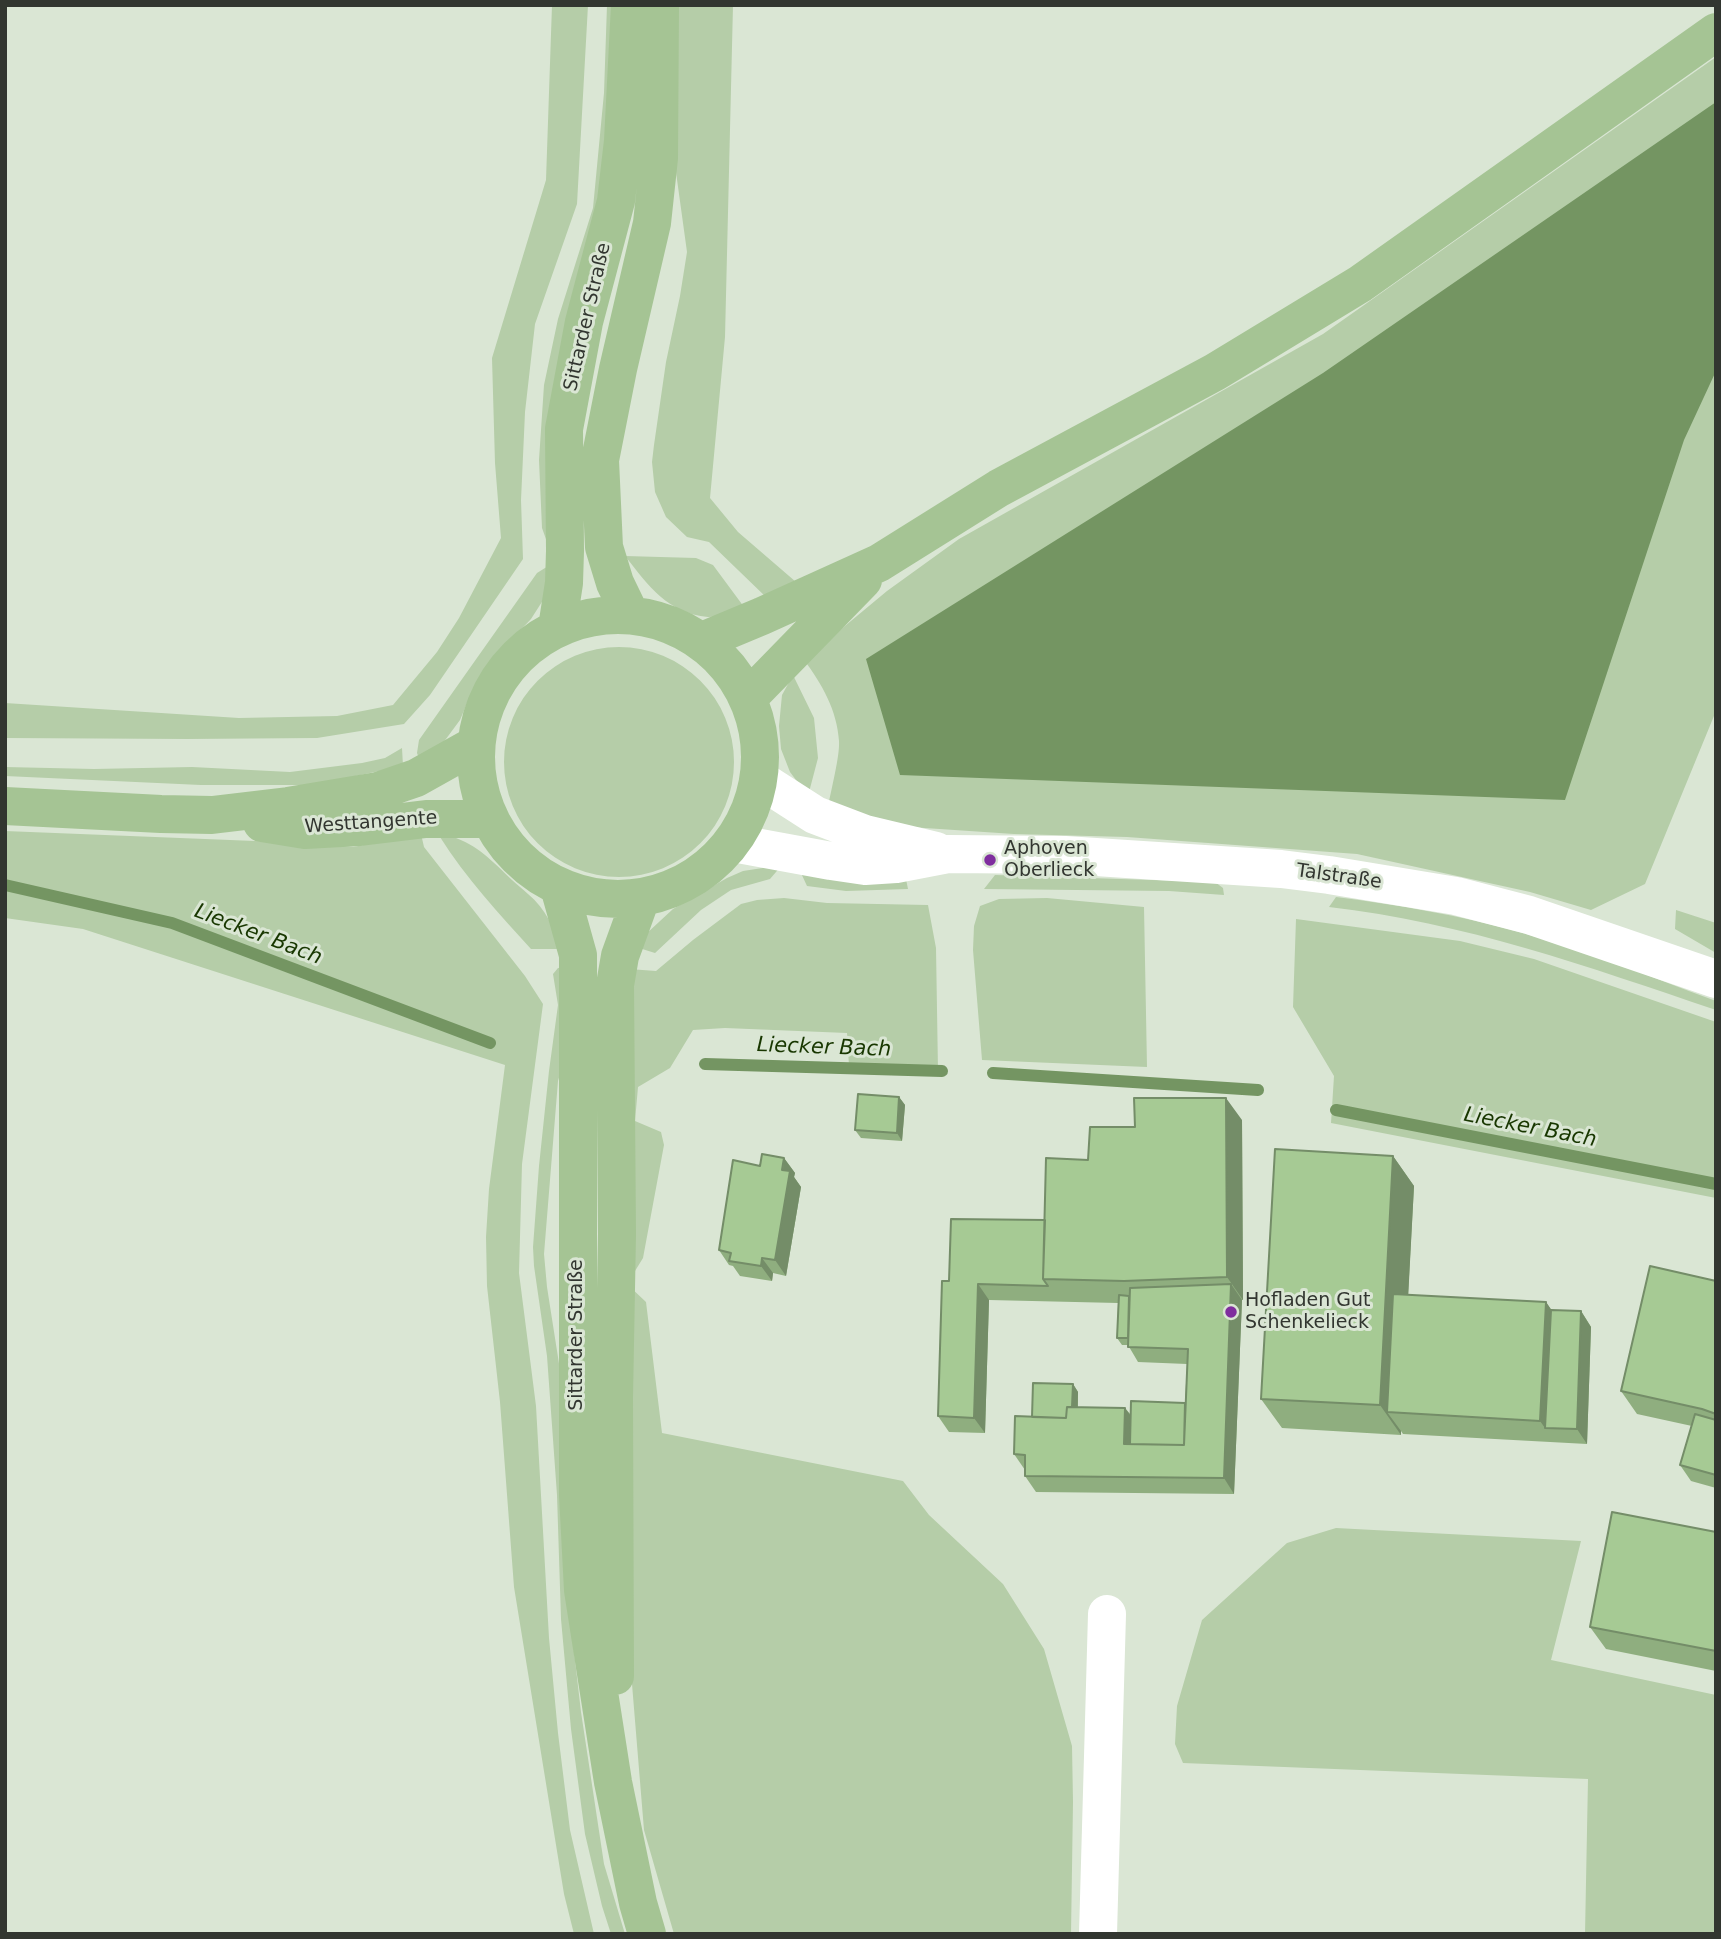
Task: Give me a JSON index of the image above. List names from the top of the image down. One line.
{"streets":{"main road":["Sittarder Straße","Westtangente"],"street":["Talstraße"]},"water":["Liecker Bach"],"places":["Aphoven Oberlieck","Hofladen Gut Schenkelieck"]}
